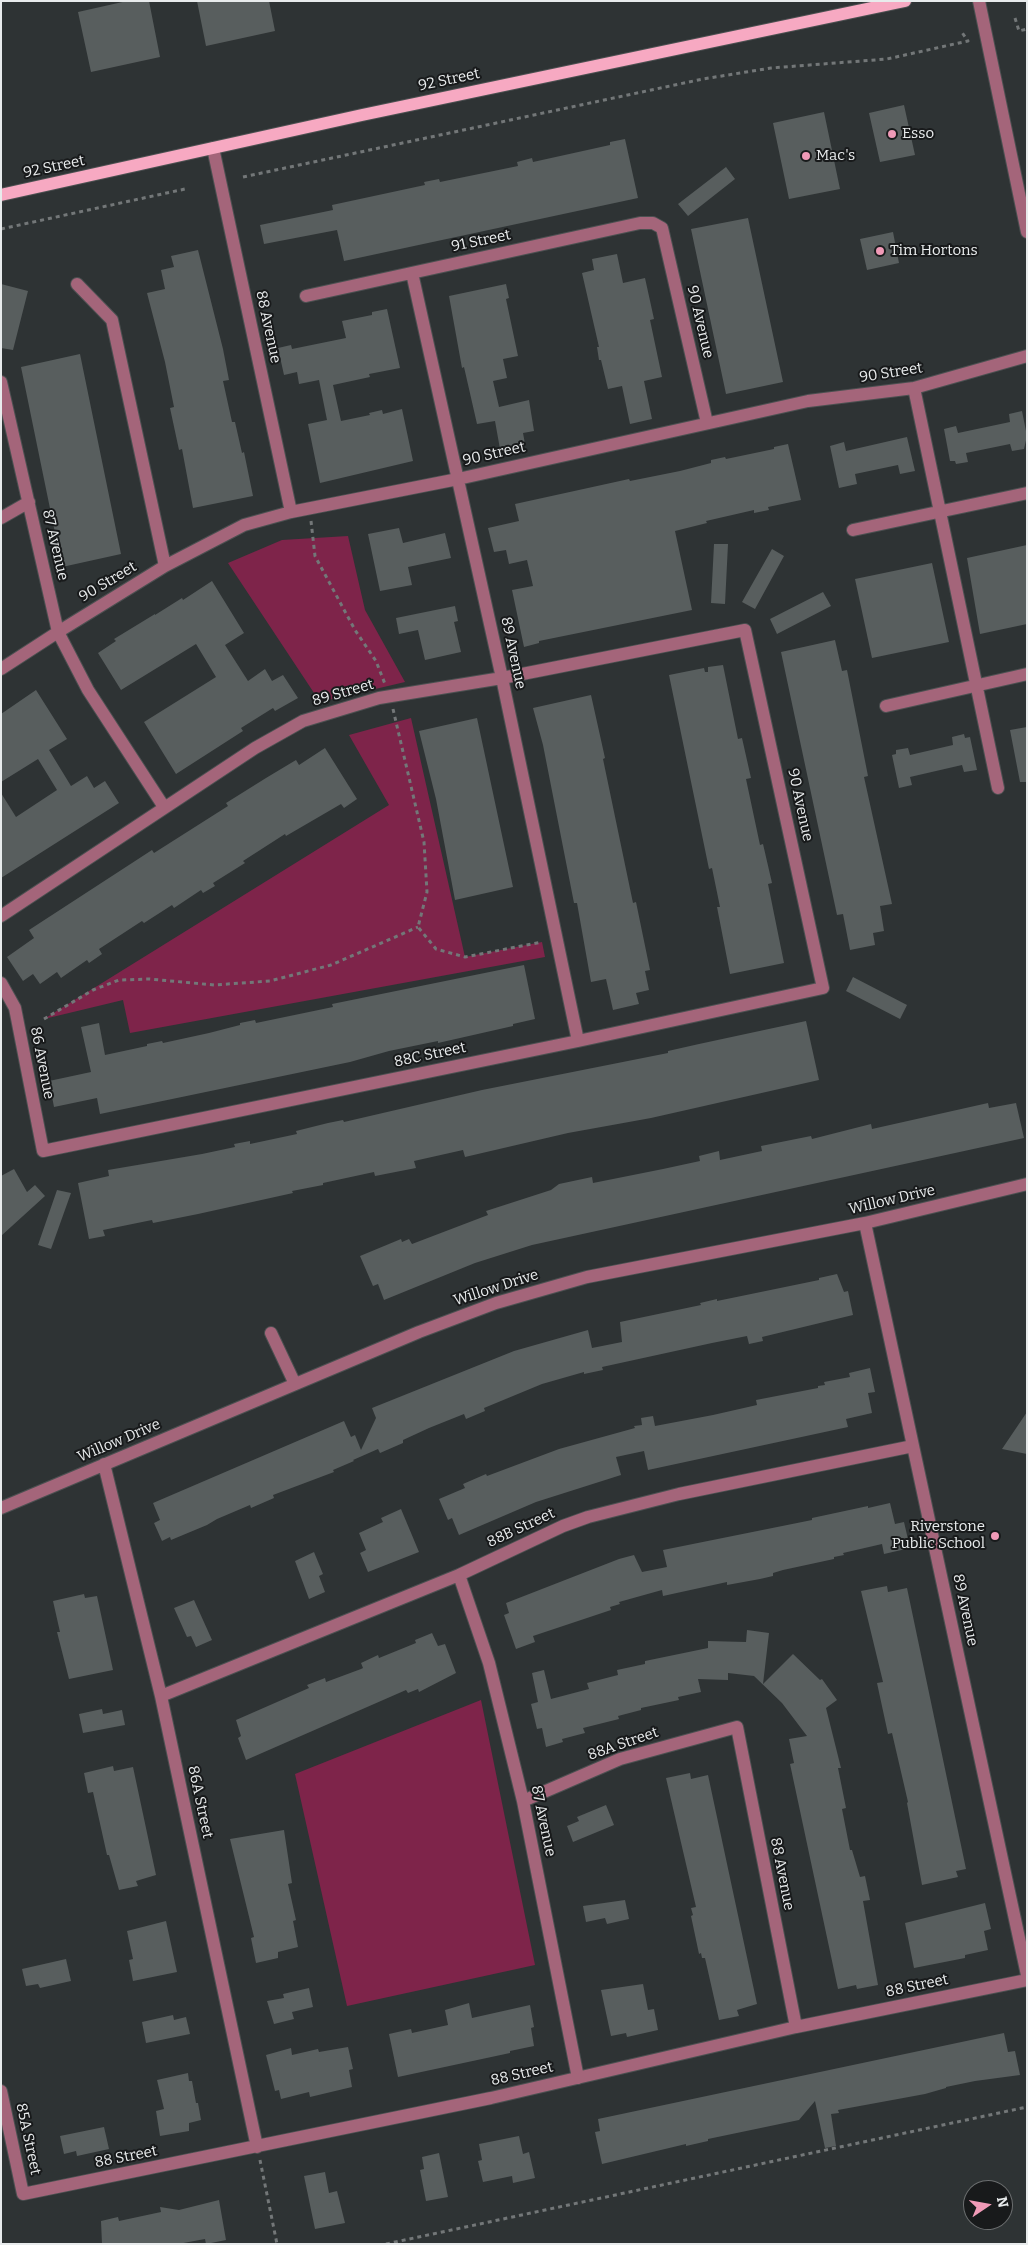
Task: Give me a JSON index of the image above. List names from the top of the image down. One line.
{"streets":{"main road":["92 Street"],"street":["91 Street","90 Avenue","88 Avenue","90 Street","87 Avenue","89 Avenue","89 Street","88C Street","86 Avenue","Willow Drive","88B Street","88A Street","86A Street","88 Street","85A Street"]},"crossings":[["92 Street","88 Avenue"],["91 Street","90 Avenue"],["91 Street","89 Avenue"],["90 Avenue","90 Street"],["90 Avenue","89 Street"],["90 Avenue","88C Street"],["88 Avenue","90 Street"],["88 Avenue","88A Street"],["88 Avenue","88 Street"],["90 Street","87 Avenue"],["90 Street","89 Avenue"],["87 Avenue","89 Street"],["87 Avenue","88B Street"],["87 Avenue","88A Street"],["87 Avenue","88 Street"],["89 Avenue","89 Street"],["89 Avenue","88C Street"],["89 Avenue","Willow Drive"],["89 Avenue","88B Street"],["88C Street","86 Avenue"],["Willow Drive","86A Street"],["88B Street","86A Street"],["86A Street","88 Street"],["88 Street","85A Street"]],"places":["Esso","Mac's","Tim Hortons","Riverstone Public School"],"north":"right"}
